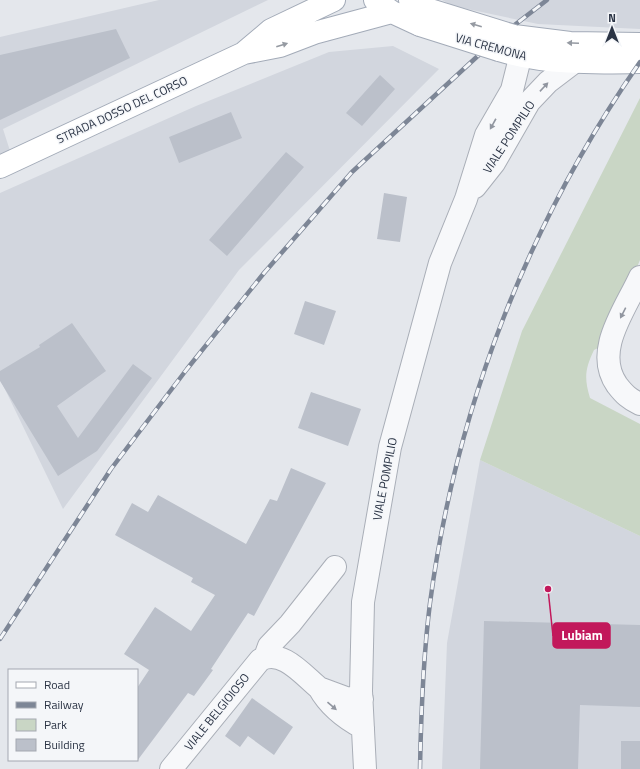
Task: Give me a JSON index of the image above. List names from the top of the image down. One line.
{"streets":{"main road":["VIA CREMONA","STRADA DOSSO DEL CORSO"],"street":["VIALE POMPILIO","VIALE BELGIOIOSO"]},"crossings":[["VIA CREMONA","STRADA DOSSO DEL CORSO"],["VIA CREMONA","VIALE POMPILIO"]],"places":["Lubiam"],"legend":["Road","Railway","Park","Building"],"north":"top"}
